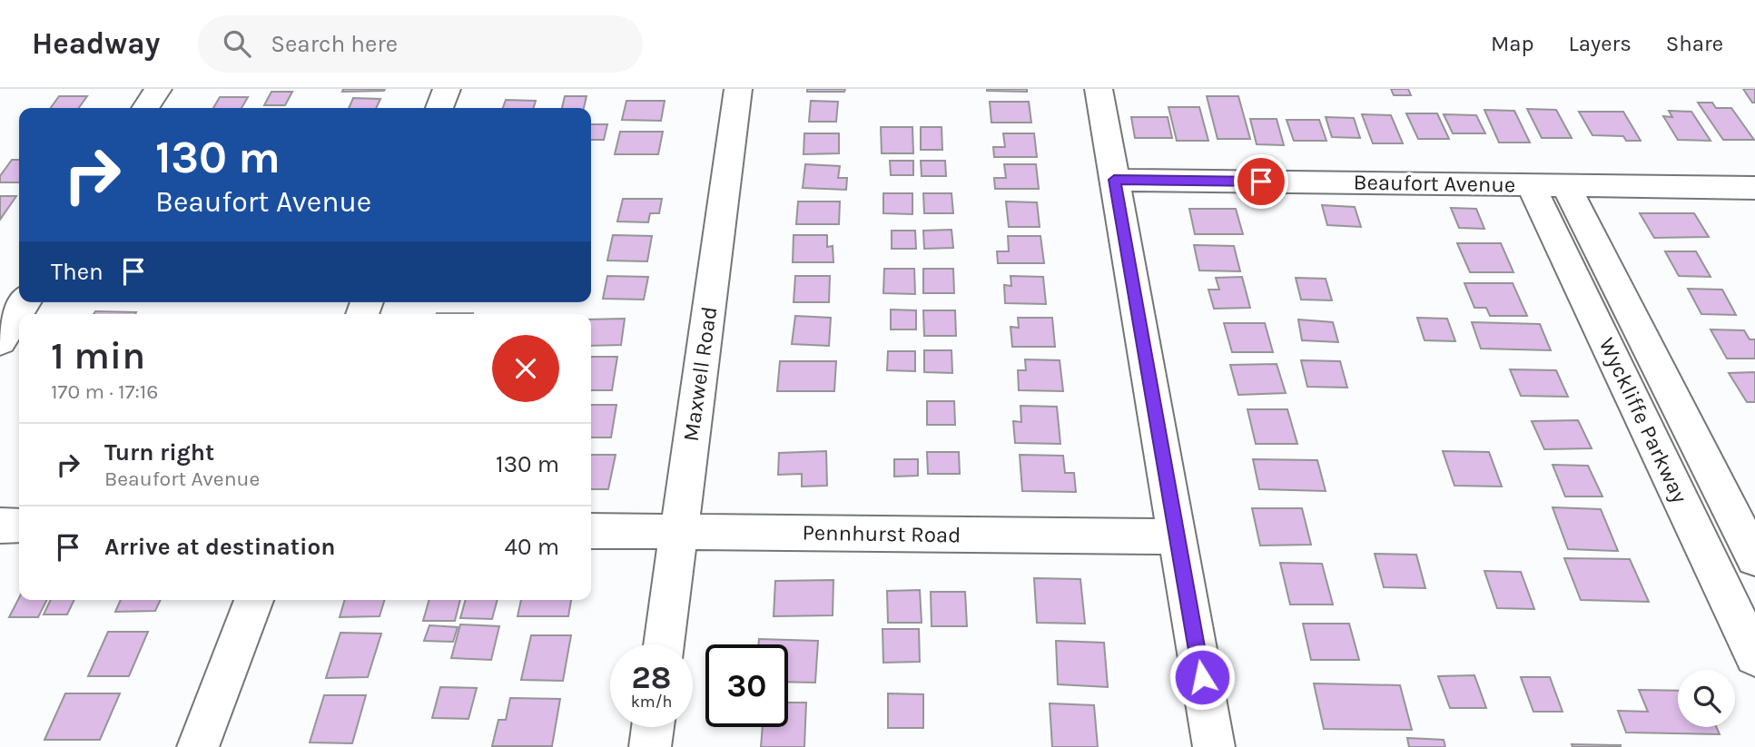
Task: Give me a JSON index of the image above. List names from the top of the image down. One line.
{"streets":{"street":["Beaufort Avenue","Maxwell Road","Wyckliffe Parkway","Pennhurst Road"]},"crossings":[["Beaufort Avenue","Wyckliffe Parkway"],["Maxwell Road","Pennhurst Road"]],"page":{"header":"Headway","search":"Search here","nav":["Map","Layers","Share"],"turn":["130 m","Beaufort Avenue"],"then":"Then","heading":["1 min","170 m · 17:16"],"list":[{"name":"Turn right","note":"Beaufort Avenue","value":"130 m"},{"name":"Arrive at destination","value":"40 m"}],"speed":"28 km/h","limit":"30"}}
